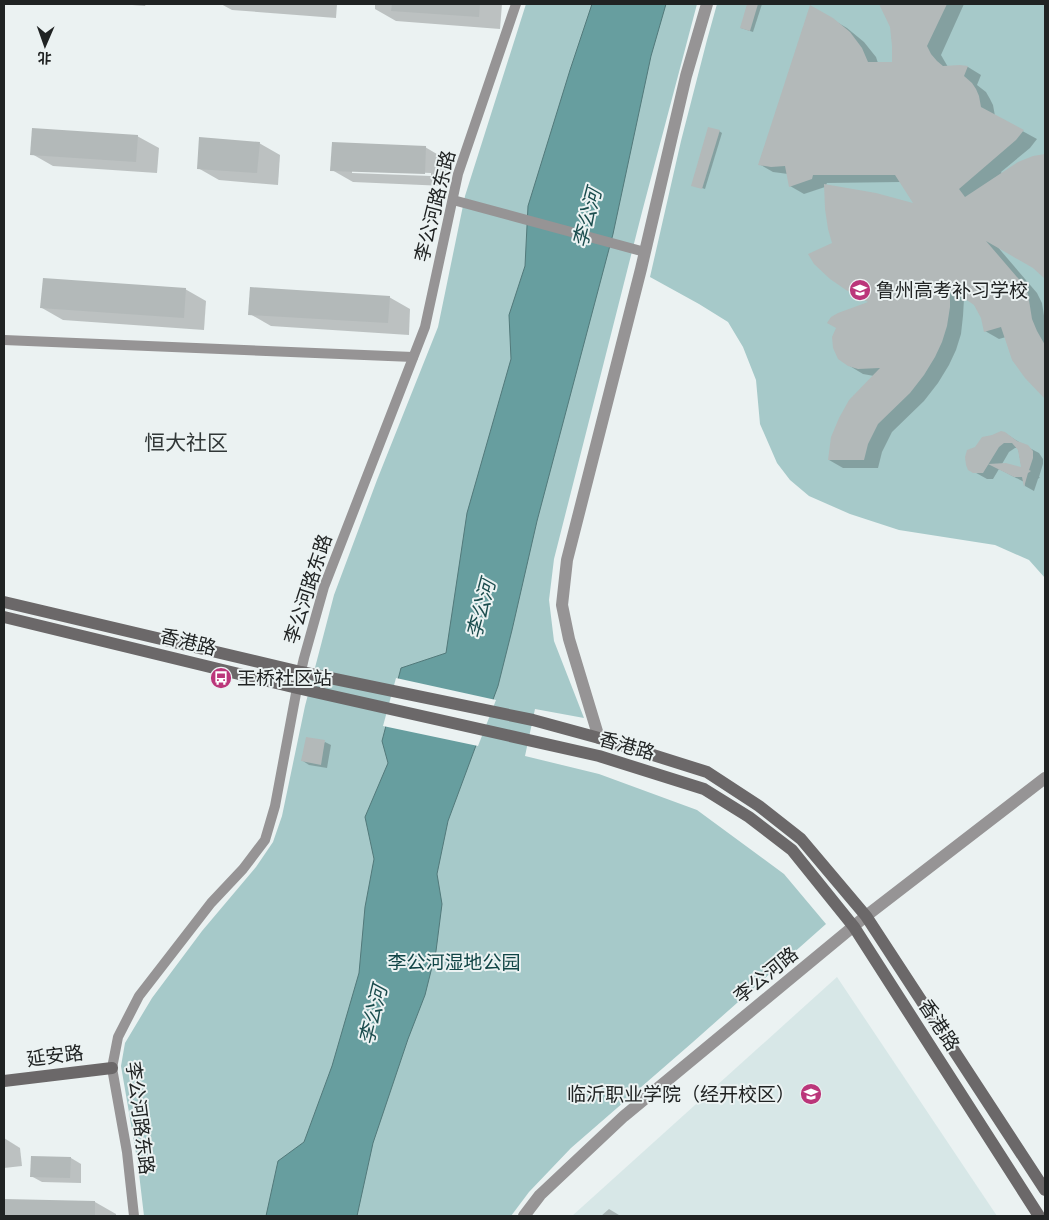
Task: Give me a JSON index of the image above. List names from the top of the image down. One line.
{"streets":{"main road":["香港路","延安路"],"street":["李公河路东路","李公河路"]},"crossings":[["李公河路东路","香港路"],["李公河路东路","延安路"],["香港路","李公河路"]],"districts":["恒大社区"],"water":["李公河"],"parks":["李公河湿地公园"],"places":{"school or university":["鲁州高考补习学校","临沂职业学院（经开校区）"],"bus stop":["王桥社区站"]},"north":"bottom"}
